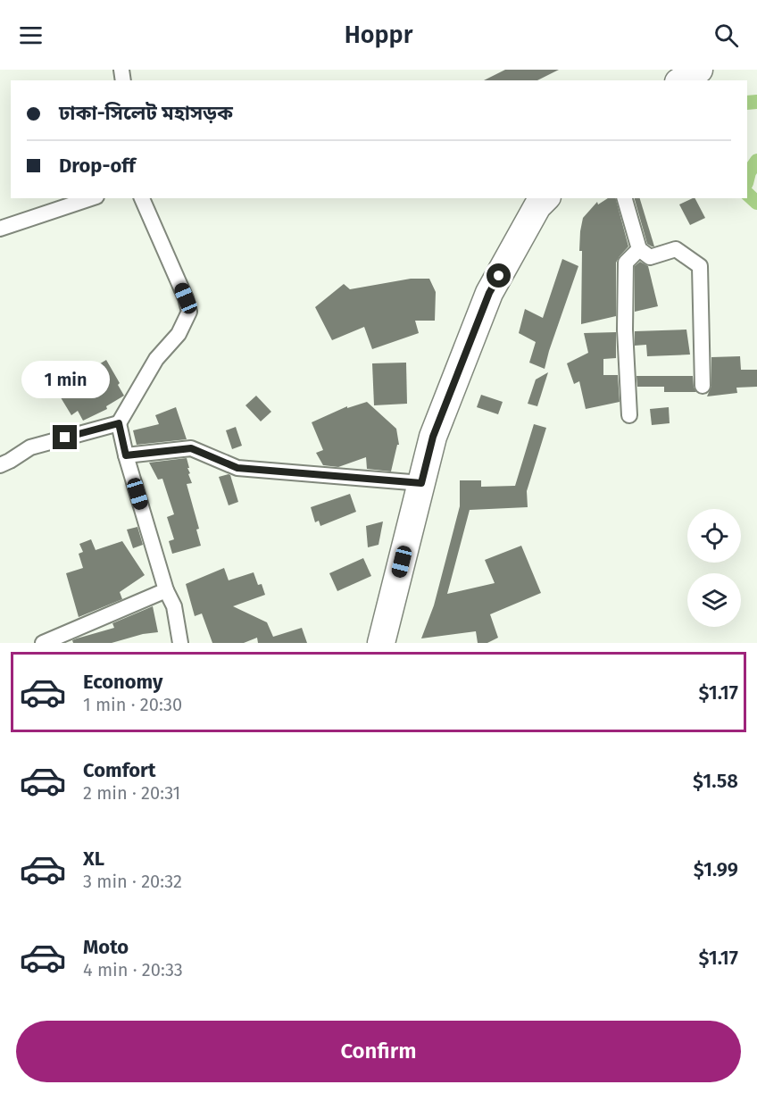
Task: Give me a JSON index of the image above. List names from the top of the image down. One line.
{"page":{"header":"Hoppr","banner":["ঢাকা-সিলেট মহাসড়ক","Drop-off"],"bubble":"1 min","list":[{"name":"Economy","note":"1 min · 20:30","value":"$1.17"},{"name":"Comfort","note":"2 min · 20:31","value":"$1.58"},{"name":"XL","note":"3 min · 20:32","value":"$1.99"},{"name":"Moto","note":"4 min · 20:33","value":"$1.17"}],"buttons":"Confirm"}}
